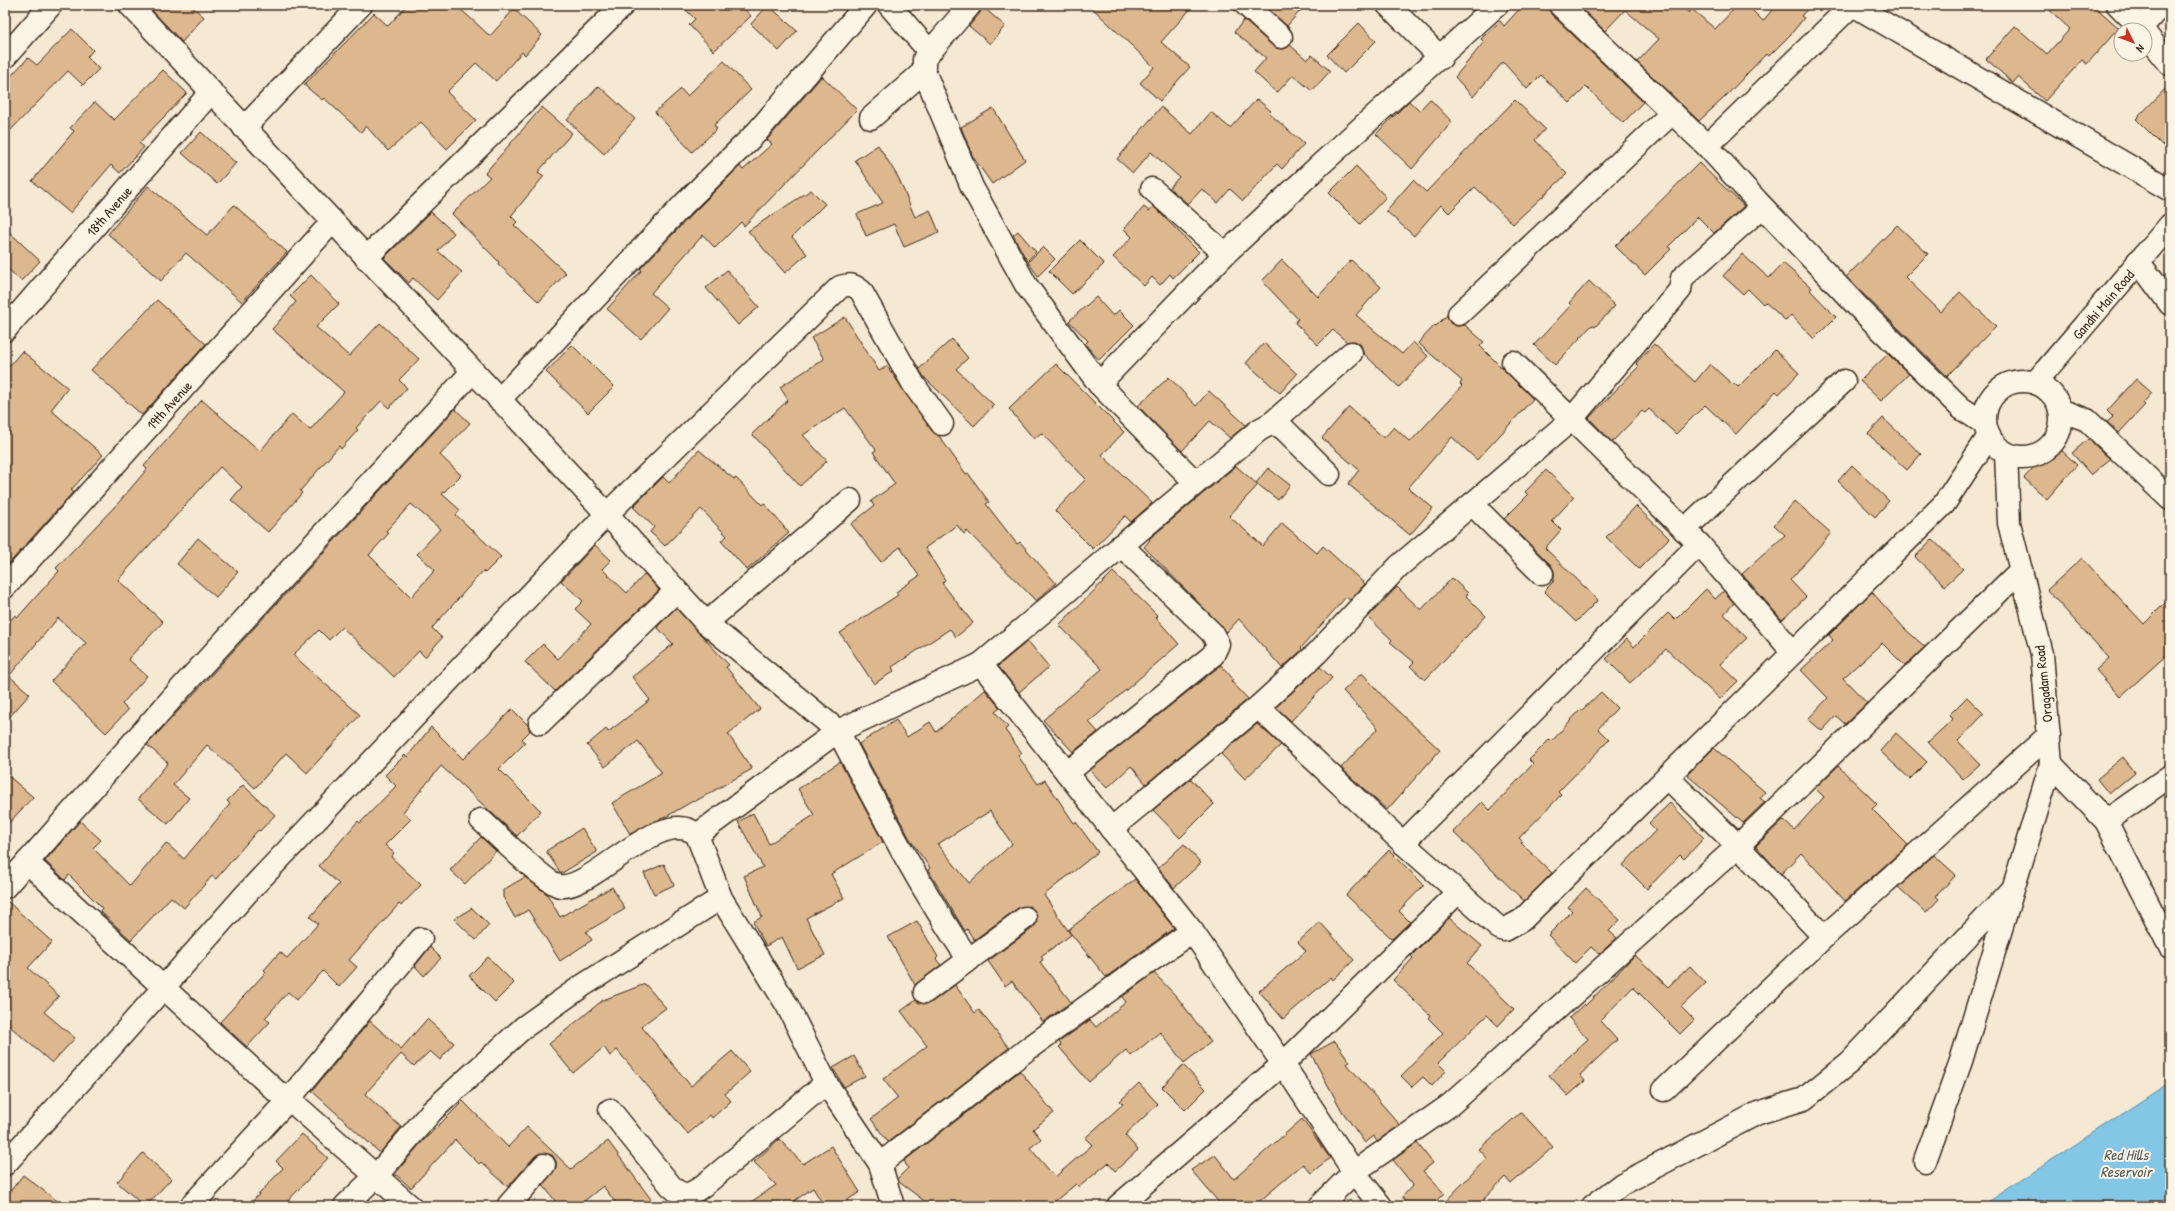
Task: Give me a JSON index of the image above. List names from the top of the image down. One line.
{"streets":{"street":["18th Avenue","Gandhi Main Road","19th Avenue","Oragadam Road"]},"crossings":[["Gandhi Main Road","Oragadam Road"]],"water":["Red Hills Reservoir"],"north":"bottom right"}
